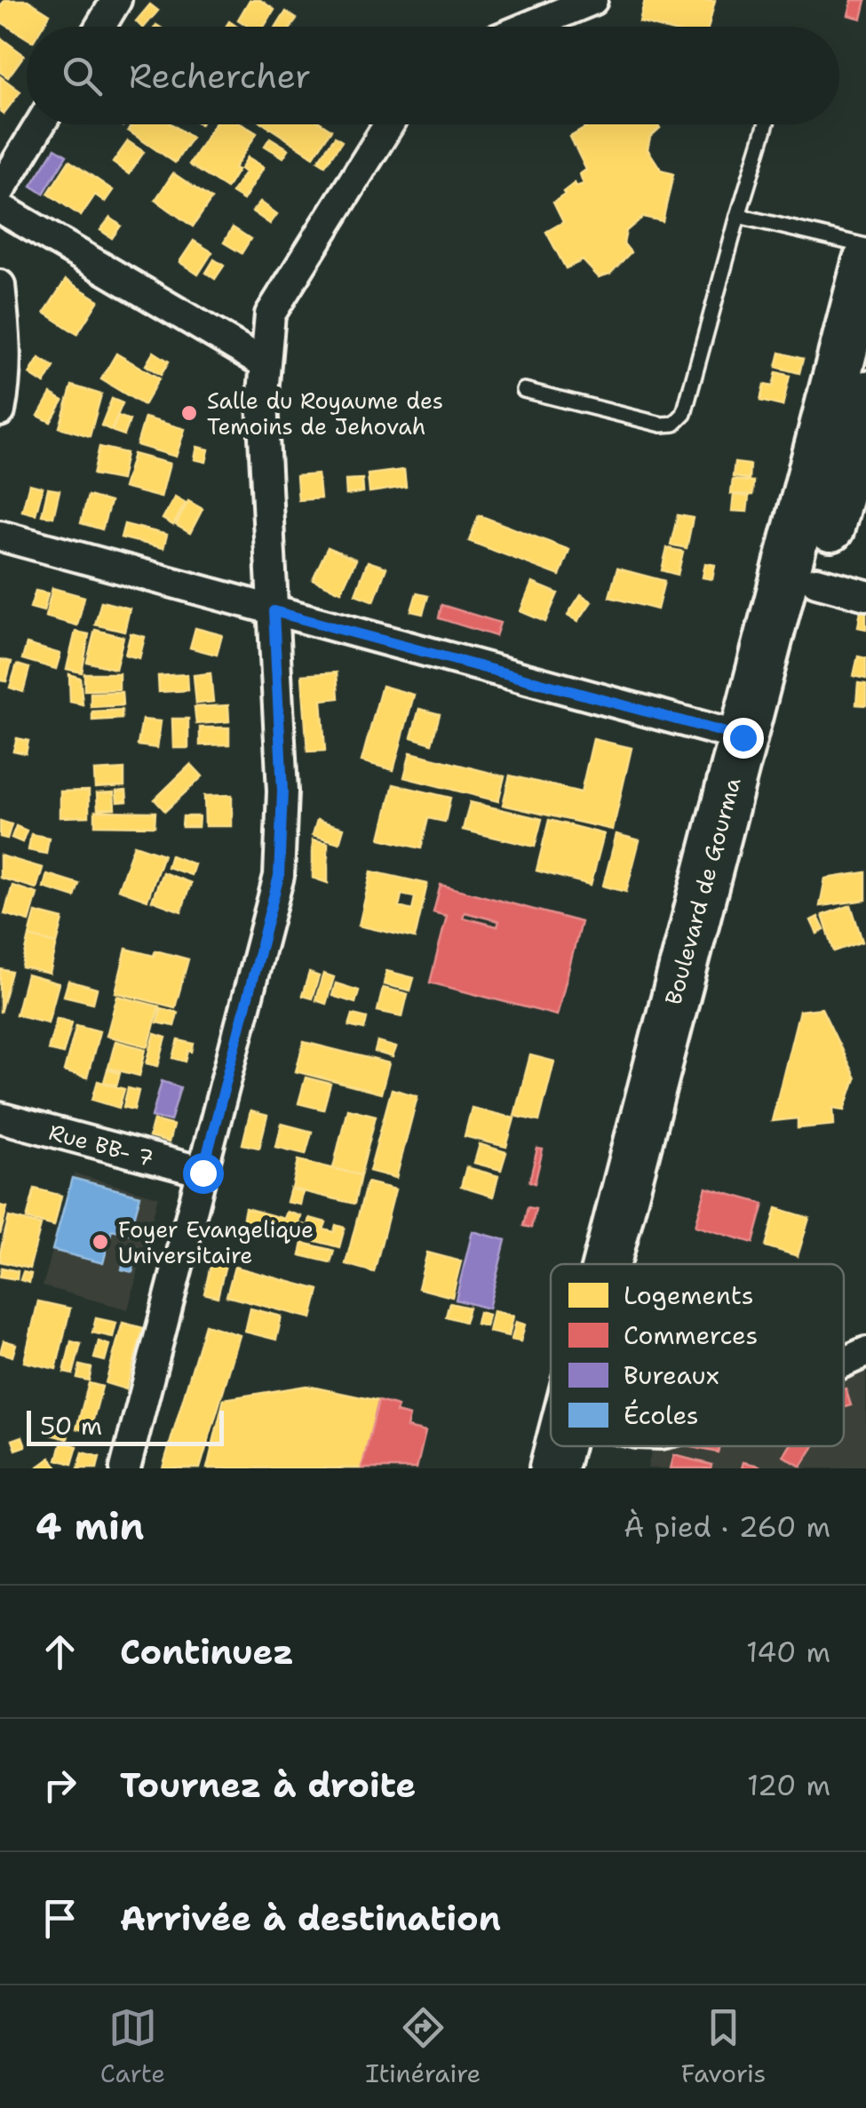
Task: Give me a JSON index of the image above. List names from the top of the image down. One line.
{"streets":{"highway":["Boulevard de Gourma"],"street":["Rue BB- 7"]},"places":["Salle du Royaume des Temoins de Jehovah","Foyer Evangelique Universitaire"],"legend":["Logements","Commerces","Bureaux","Écoles"],"scale_bar":"50 m","page":{"search":"Rechercher","scale":"50 m","heading":["4 min","À pied · 260 m"],"list":[["Continuez","140 m"],["Tournez à droite","120 m"],"Arrivée à destination"],"nav":["Carte","Itinéraire","Favoris"]}}
